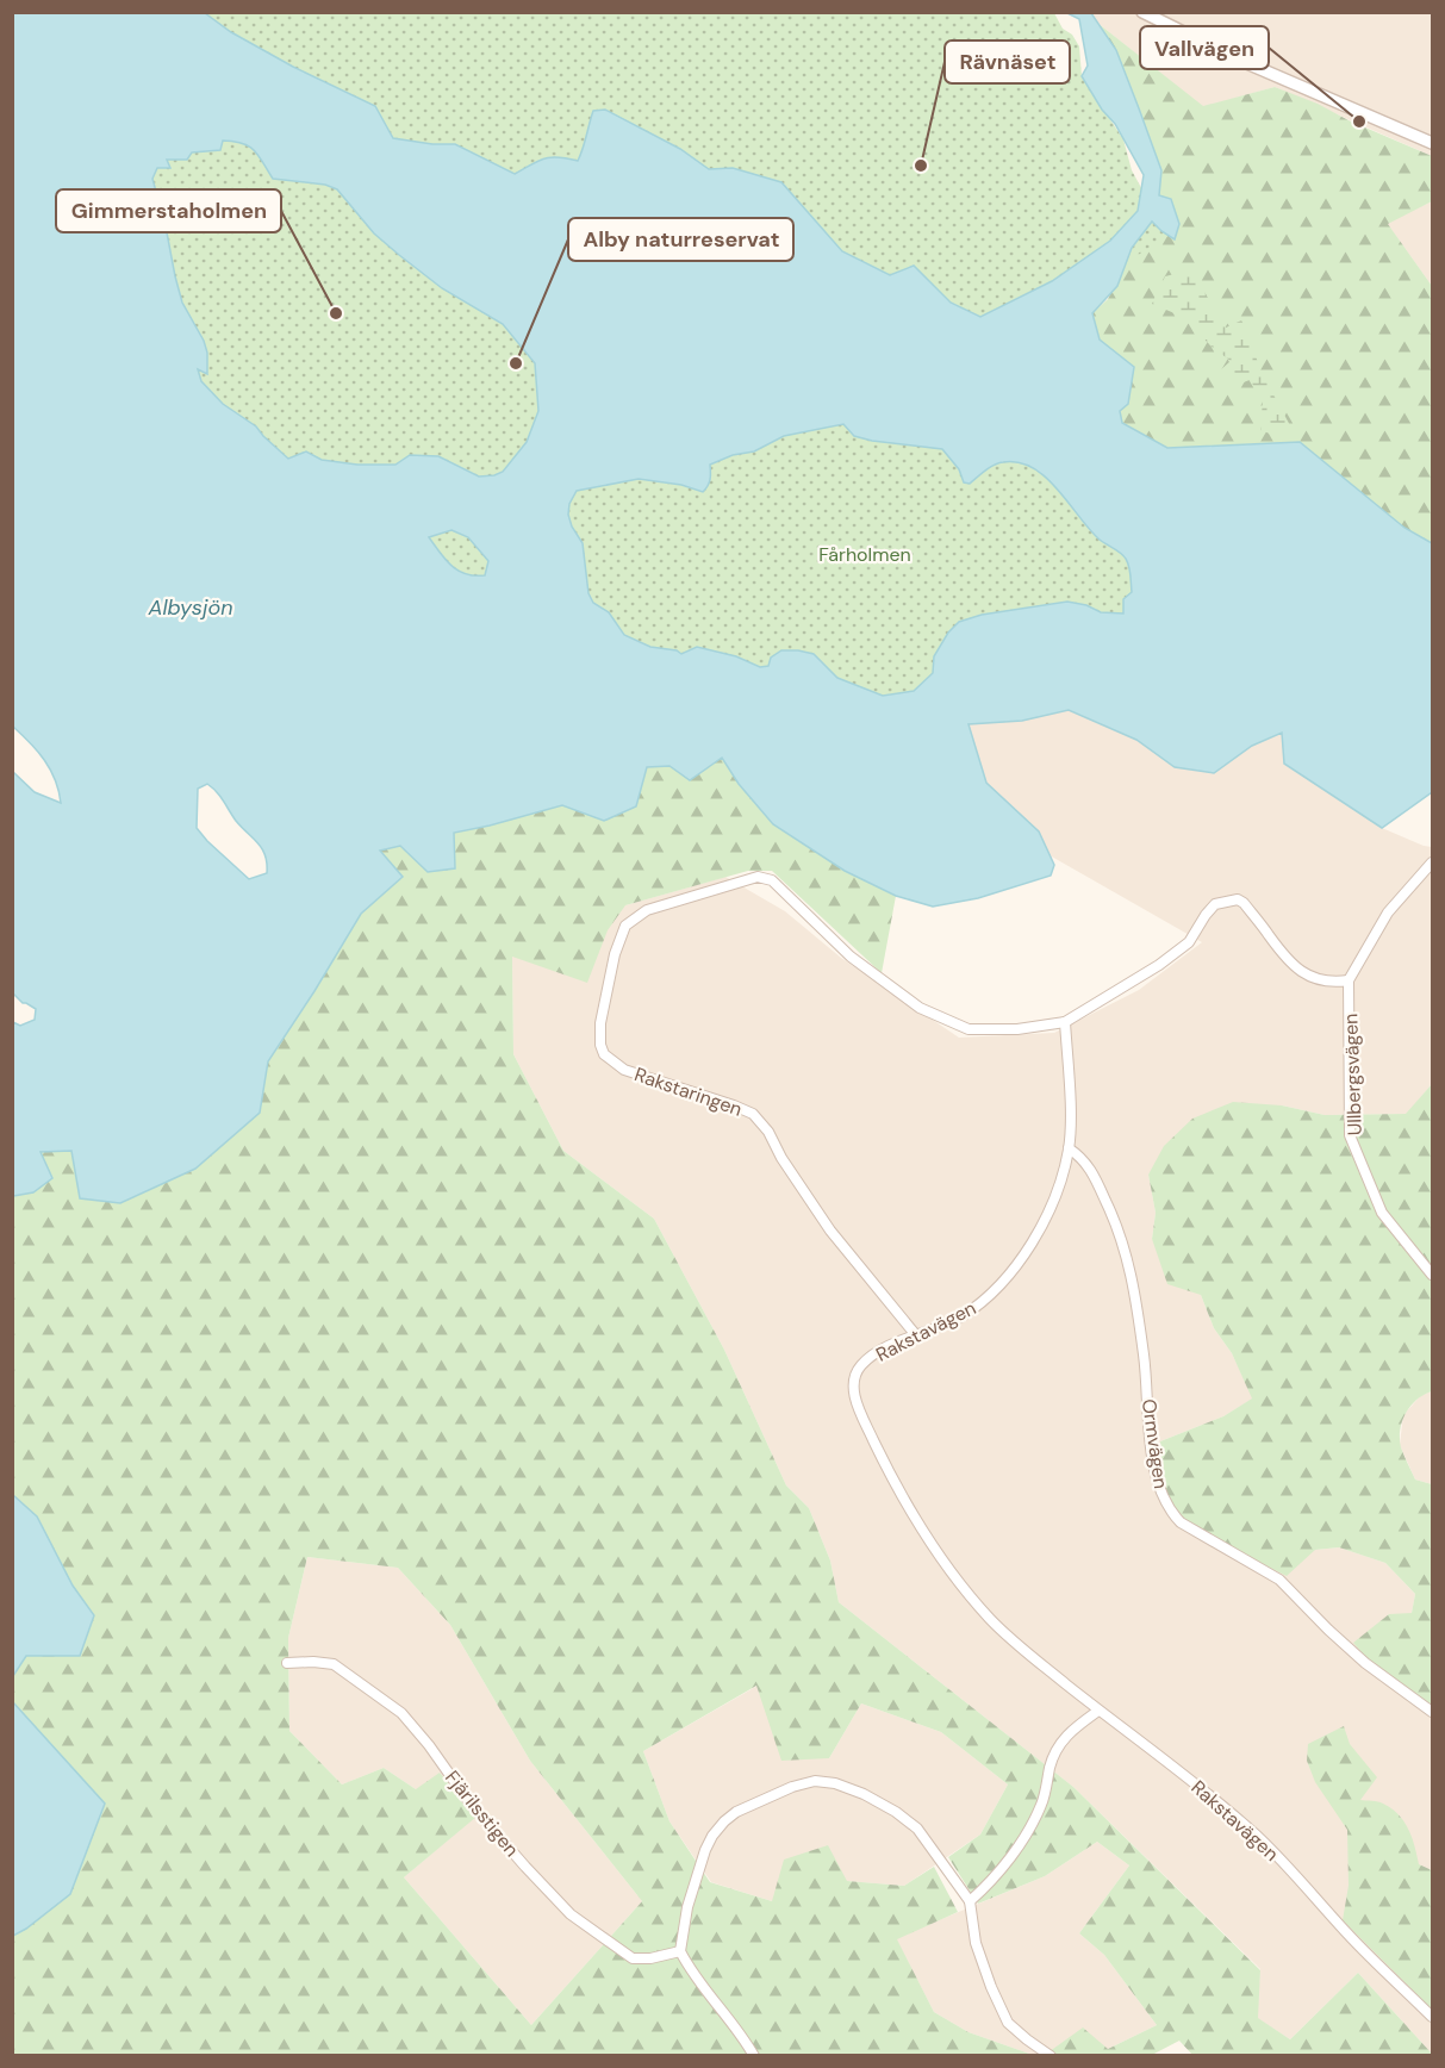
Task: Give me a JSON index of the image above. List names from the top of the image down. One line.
{"streets":{"street":["Ullbergsvägen","Rakstaringen","Rakstavägen","Ormvägen","Fjärilsstigen"]},"crossings":[["Rakstaringen","Rakstavägen"],["Rakstavägen","Ormvägen"]],"water":["Albysjön"],"parks":["Fårholmen"],"places":["Vallvägen","Rävnäset","Gimmerstaholmen","Alby naturreservat"]}
